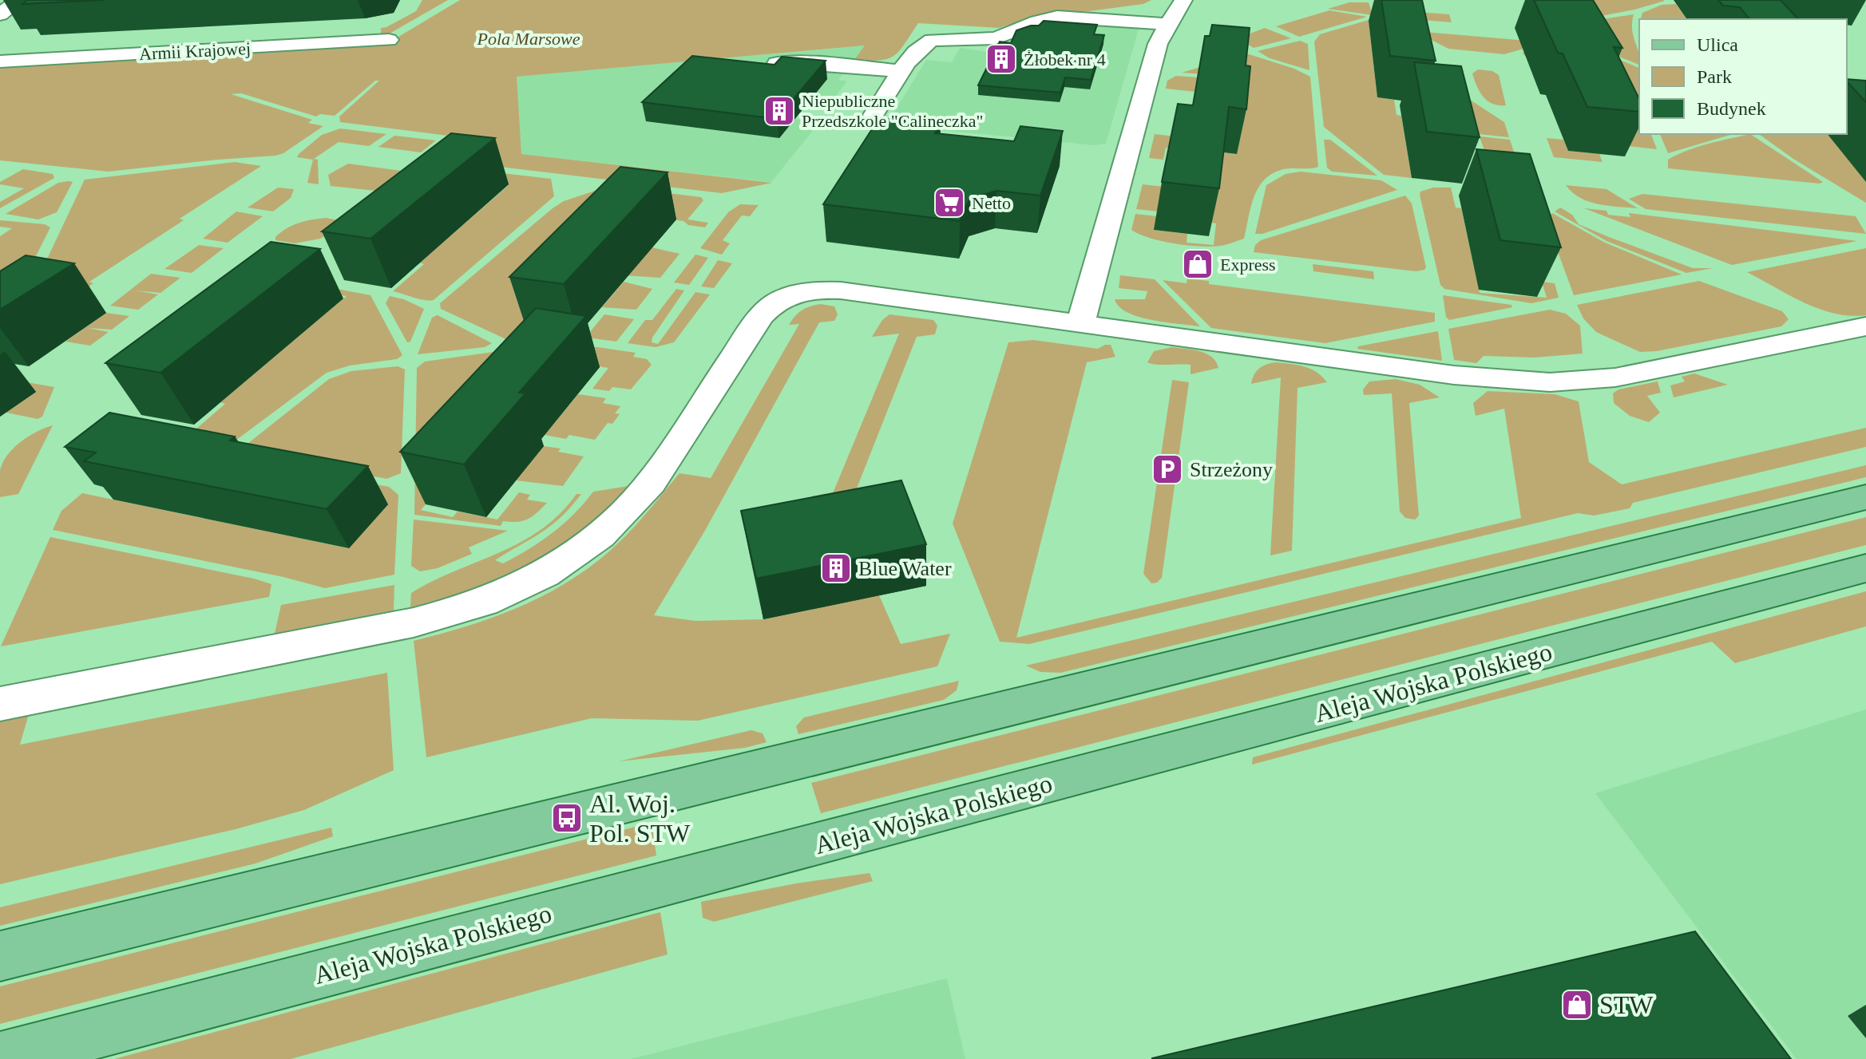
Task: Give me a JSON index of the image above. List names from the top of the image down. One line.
{"streets":{"main road":["Aleja Wojska Polskiego"],"street":["Armii Krajowej"]},"parks":["Pola Marsowe"],"places":{"building":["Żłobek nr 4","Niepubliczne Przedszkole \"Calineczka\"","Blue Water"],"supermarket":["Netto"],"shop":["Express","STW"],"parking":["Strzeżony"],"bus stop":["Al. Woj. Pol. STW"]},"legend":["Ulica","Park","Budynek"]}
